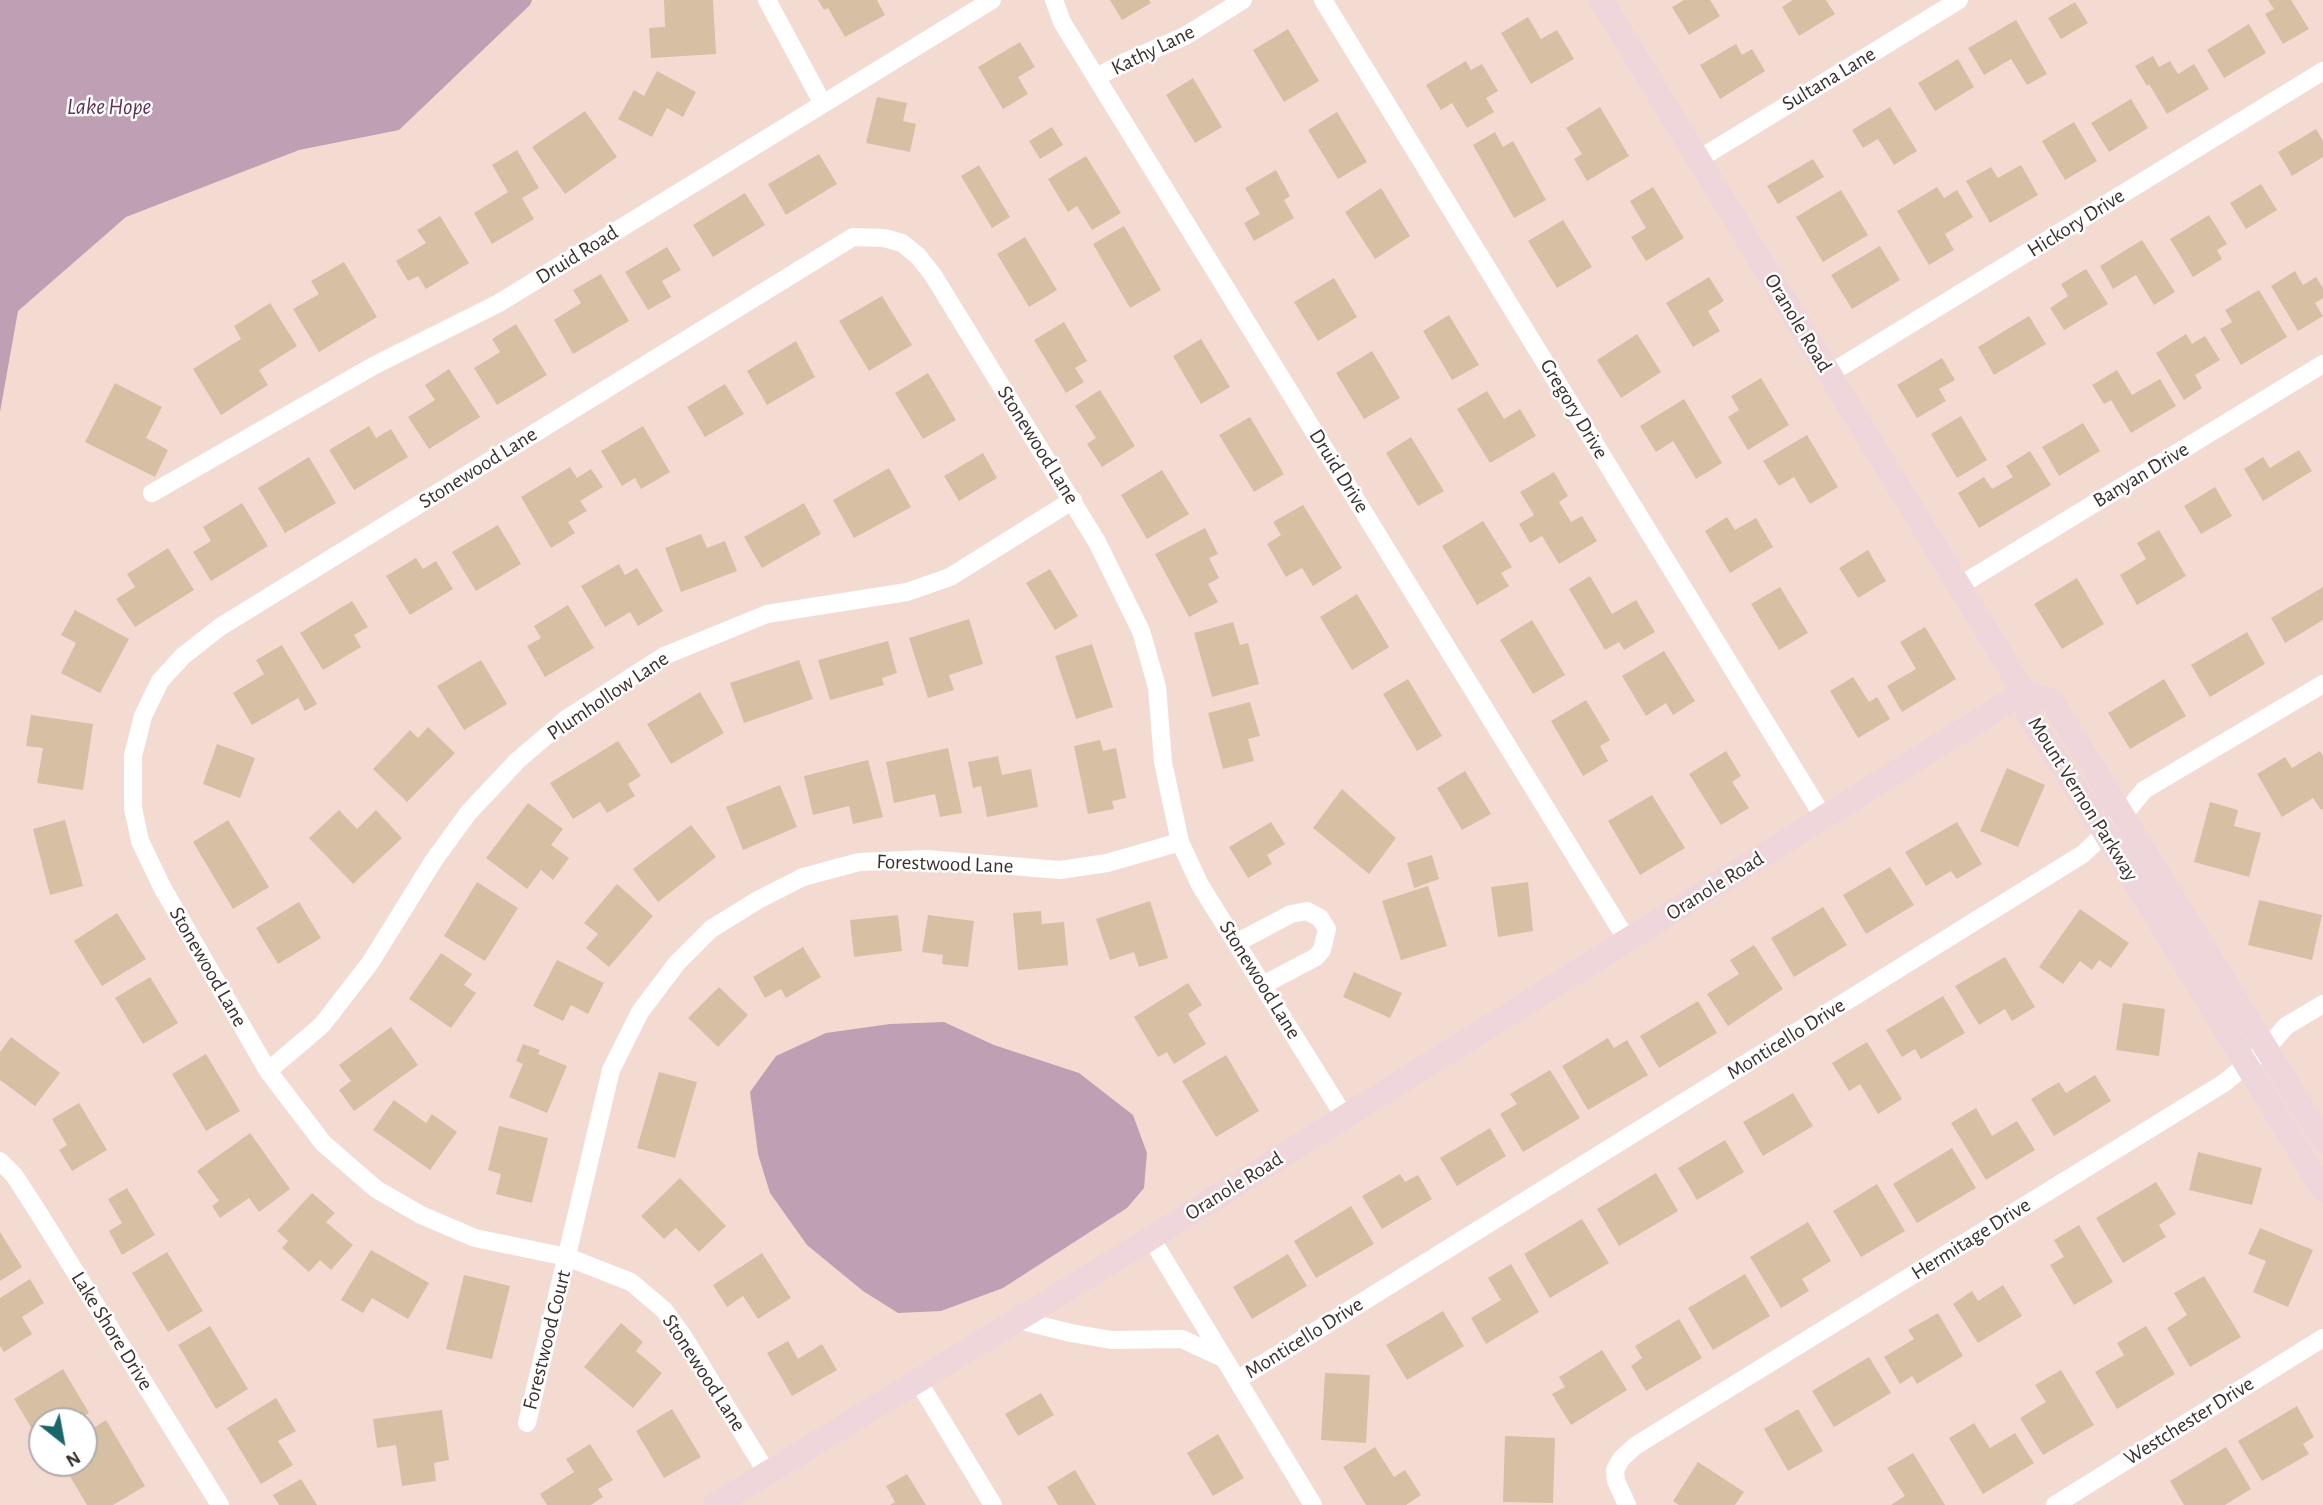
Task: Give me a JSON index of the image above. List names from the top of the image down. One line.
{"streets":{"street":["Kathy Lane","Sultana Lane","Hickory Drive","Druid Road","Oranole Road","Gregory Drive","Stonewood Lane","Druid Drive","Banyan Drive","Plumhollow Lane","Mount Vernon Parkway","Forestwood Lane","Monticello Drive","Hermitage Drive","Lake Shore Drive","Forestwood Court","Westchester Drive"]},"crossings":[["Kathy Lane","Druid Drive"],["Sultana Lane","Oranole Road"],["Hickory Drive","Oranole Road"],["Oranole Road","Gregory Drive"],["Oranole Road","Stonewood Lane"],["Oranole Road","Druid Drive"],["Oranole Road","Banyan Drive"],["Oranole Road","Mount Vernon Parkway"],["Stonewood Lane","Plumhollow Lane"],["Stonewood Lane","Forestwood Lane"],["Stonewood Lane","Forestwood Court"],["Mount Vernon Parkway","Monticello Drive"],["Mount Vernon Parkway","Hermitage Drive"],["Forestwood Lane","Forestwood Court"]],"water":["Lake Hope"],"north":"bottom right"}
